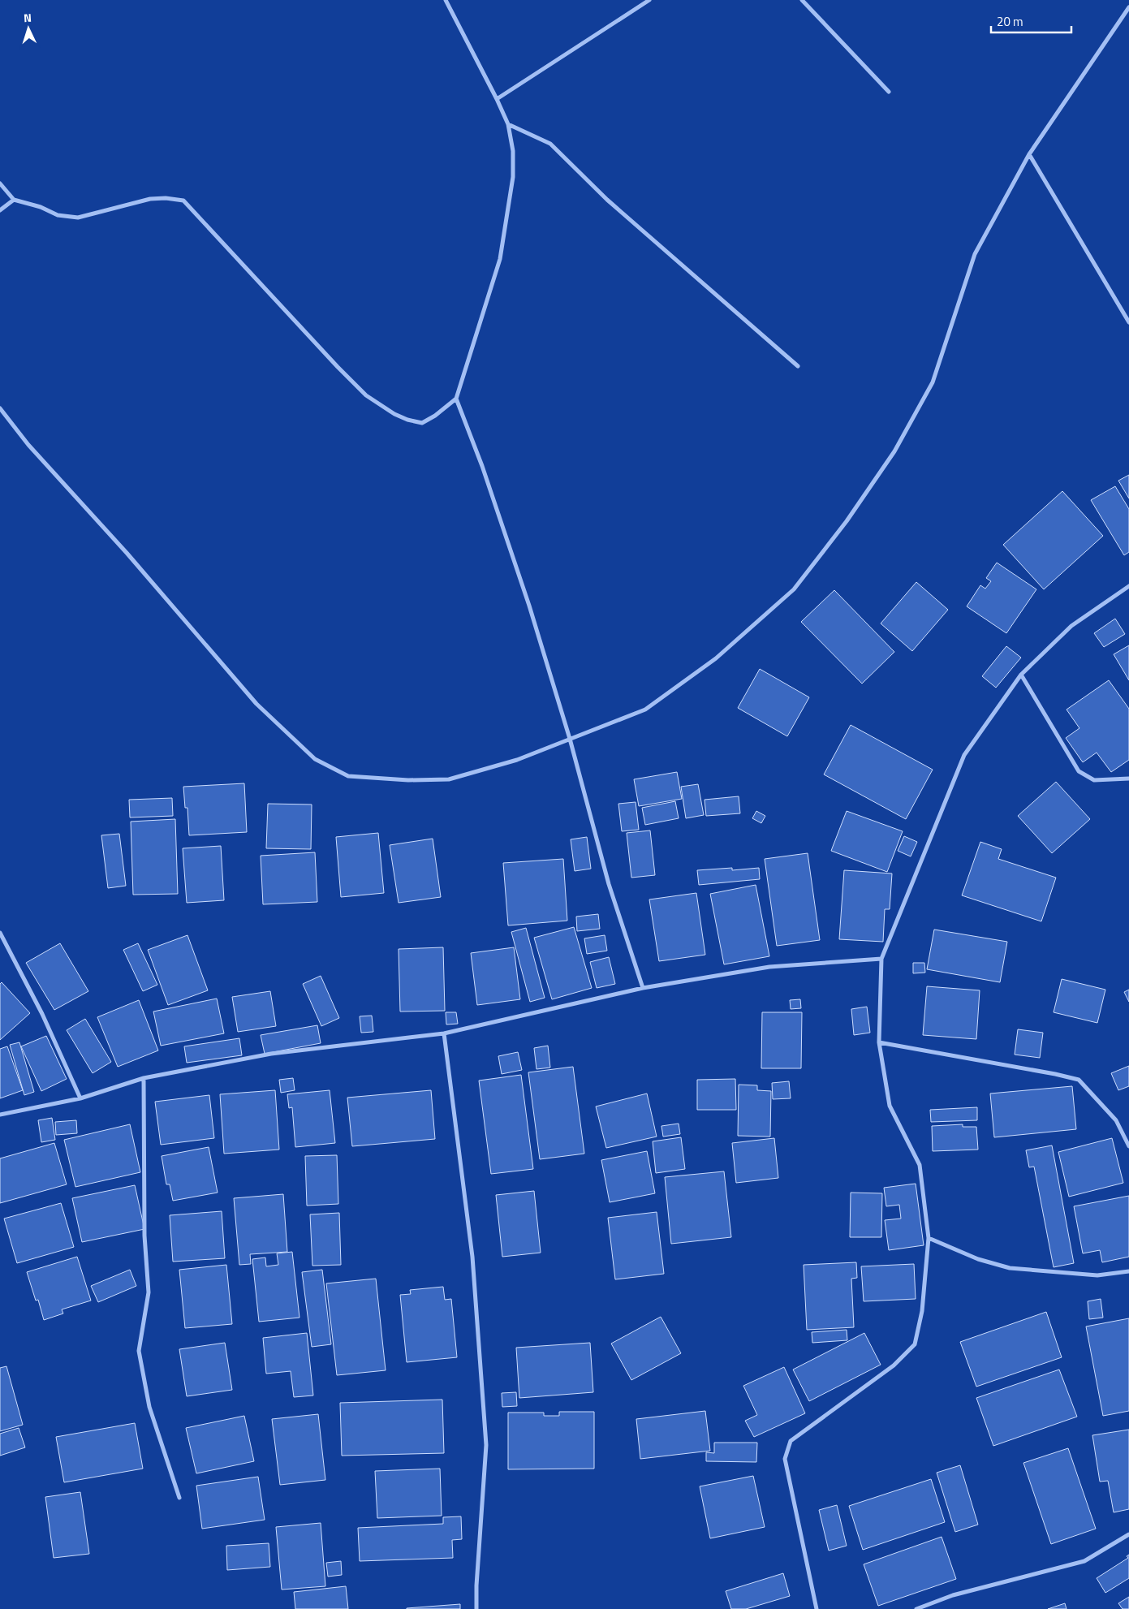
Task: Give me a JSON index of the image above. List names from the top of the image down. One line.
{"scale_bar":"20 m","north":"top"}
